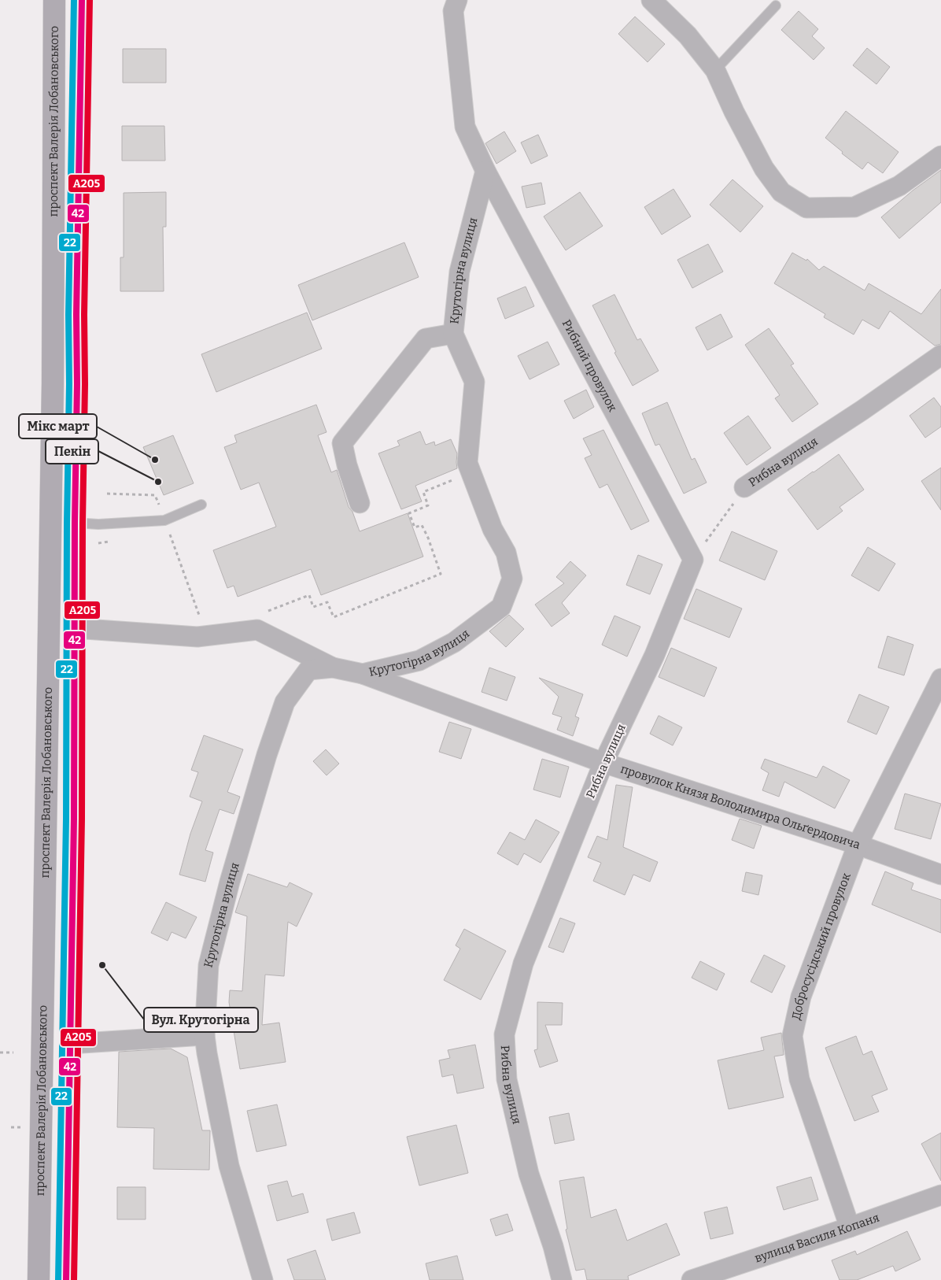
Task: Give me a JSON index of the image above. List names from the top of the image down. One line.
{"streets":{"main road":["проспект Валерія Лобановського"],"street":["Крутогірна вулиця","Рибний провулок","Рибна вулиця","провулок Князя Володимира Ольґердовича","Добросусідський провулок","вулиця Василя Копаня"]},"crossings":[["Крутогірна вулиця","Рибний провулок"],["Крутогірна вулиця","провулок Князя Володимира Ольґердовича"],["Рибний провулок","Рибна вулиця"],["Рибна вулиця","провулок Князя Володимира Ольґердовича"],["провулок Князя Володимира Ольґердовича","Добросусідський провулок"],["Добросусідський провулок","вулиця Василя Копаня"]],"places":["Мікс март","Пекін","Вул. Крутогірна"],"lines":["transit line 42","transit line А205","transit line 22"]}
